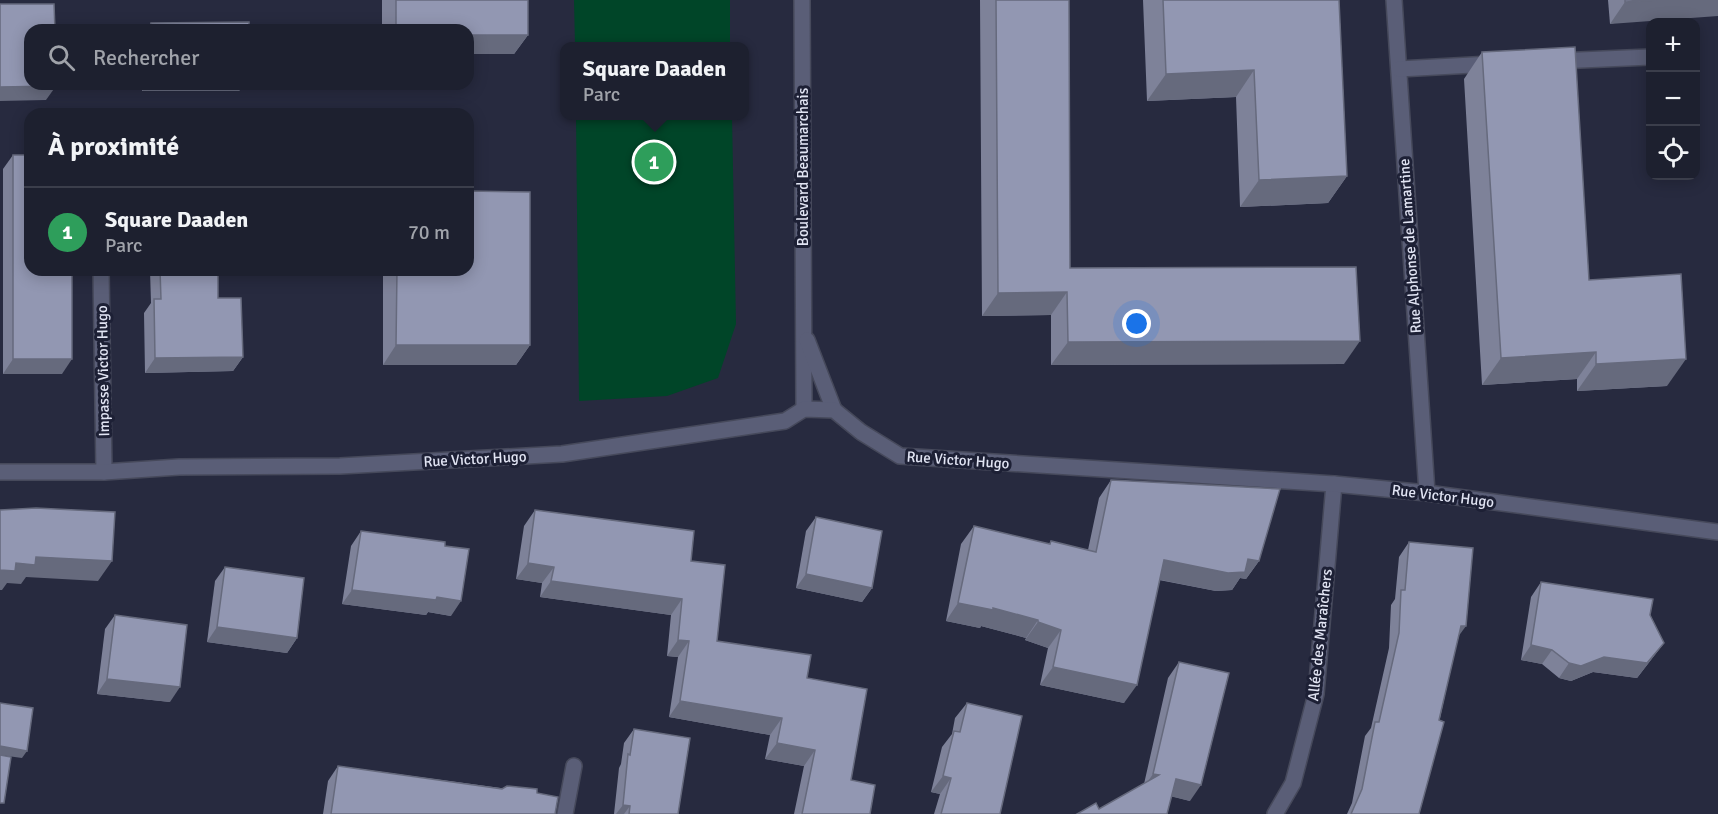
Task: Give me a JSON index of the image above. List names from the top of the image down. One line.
{"streets":{"street":["Boulevard Beaumarchais","Rue Alphonse de Lamartine","Impasse Victor Hugo","Rue Victor Hugo","Allée des Maraîchers"]},"crossings":[["Boulevard Beaumarchais","Rue Victor Hugo"],["Rue Alphonse de Lamartine","Rue Victor Hugo"],["Impasse Victor Hugo","Rue Victor Hugo"],["Rue Victor Hugo","Allée des Maraîchers"]],"page":{"map_buttons":["+","−"],"search":"Rechercher","popup":["Square Daaden","Parc"],"heading":"À proximité","pins":"1","list":[{"mark":"1","name":"Square Daaden","note":"Parc","value":"70 m"}]}}
